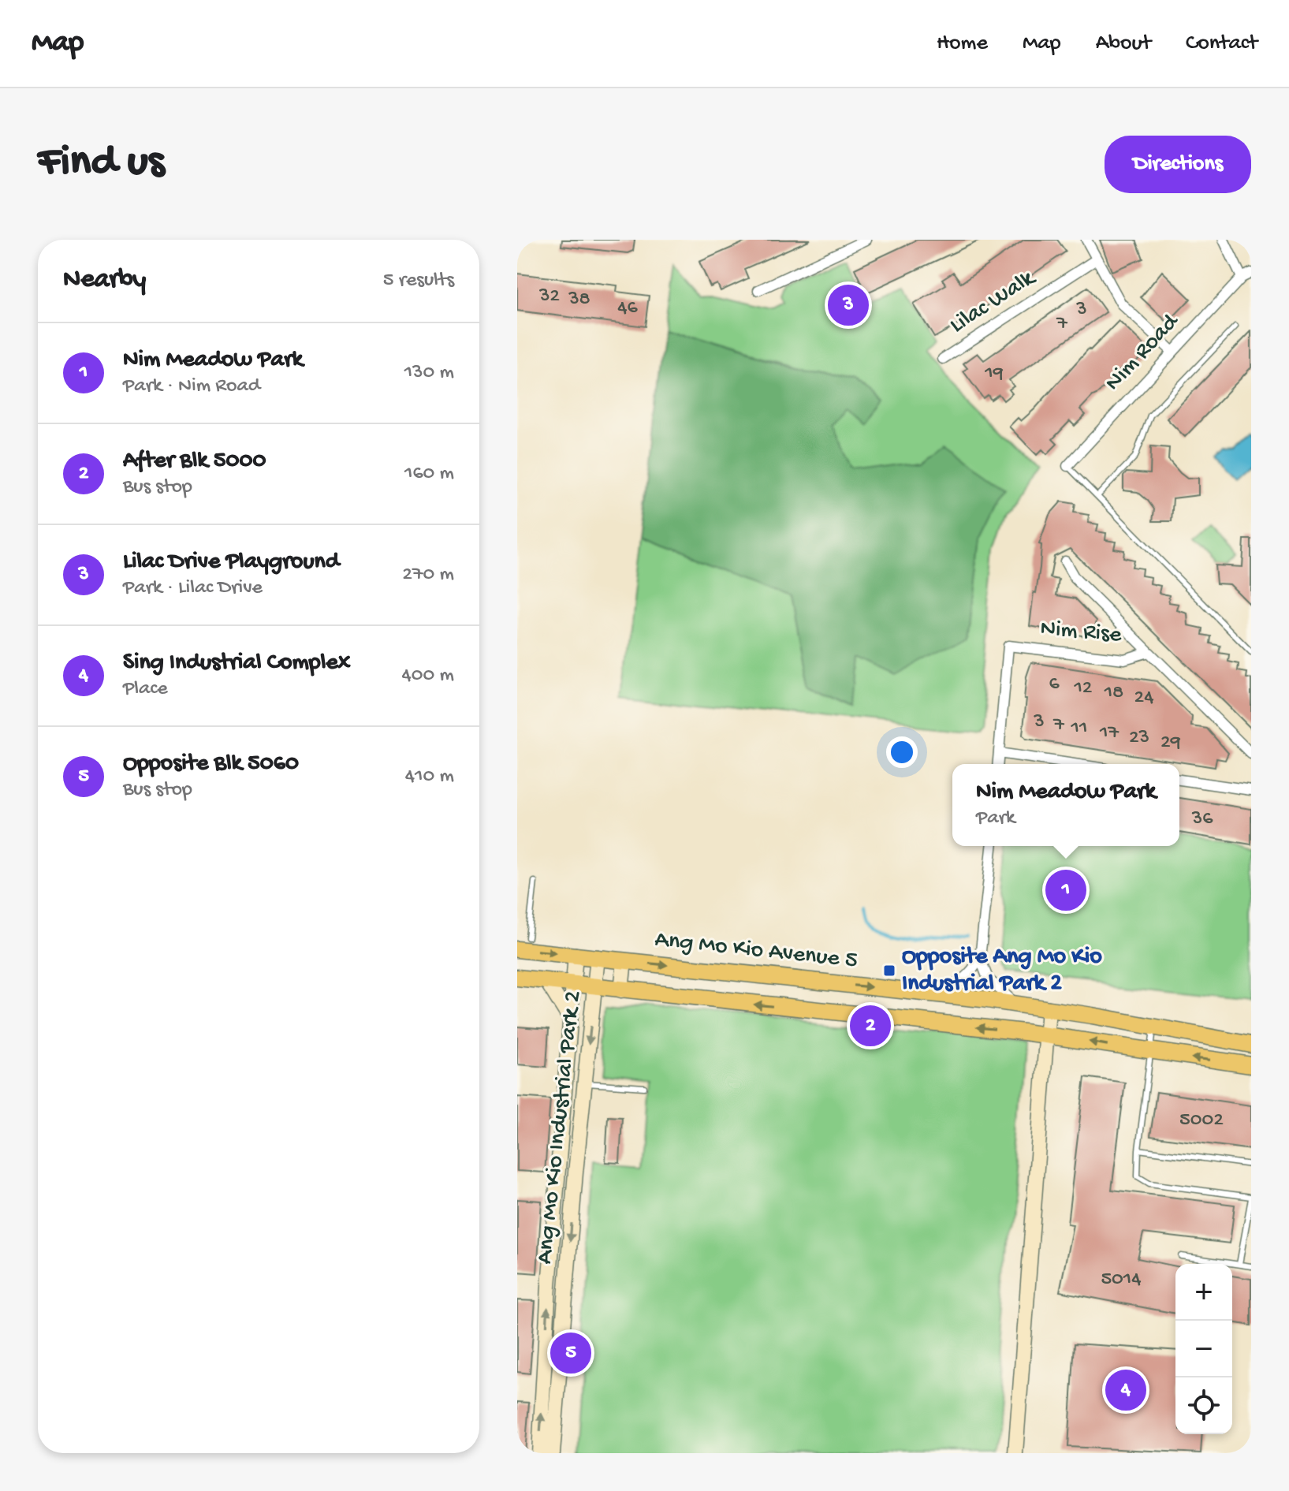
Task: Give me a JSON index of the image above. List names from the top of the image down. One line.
{"streets":{"main road":["Ang Mo Kio Avenue 5"],"street":["Lilac Walk","Nim Road","Nim Rise","Ang Mo Kio Industrial Park 2"]},"crossings":[["Ang Mo Kio Avenue 5","Ang Mo Kio Industrial Park 2"]],"places":{"transit":["Opposite Ang Mo Kio Industrial Park 2"]},"house_numbers":["32","38","46","3","7","19","6","12","18","24","3","7","11","17","23","29","36","5002","5014"],"page":{"header":"Map","nav":["Home","Map","About","Contact"],"buttons":"Directions","title":"Find us","heading":["Nearby","5 results"],"pins":["3","1","2","5","4"],"list":[{"mark":"1","name":"Nim Meadow Park","note":"Park · Nim Road","value":"130 m"},{"mark":"2","name":"After Blk 5000","note":"Bus stop","value":"160 m"},{"mark":"3","name":"Lilac Drive Playground","note":"Park · Lilac Drive","value":"270 m"},{"mark":"4","name":"Sing Industrial Complex","note":"Place","value":"400 m"},{"mark":"5","name":"Opposite Blk 5060","note":"Bus stop","value":"410 m"}],"popup":["Nim Meadow Park","Park"],"map_buttons":["+","−"]}}
